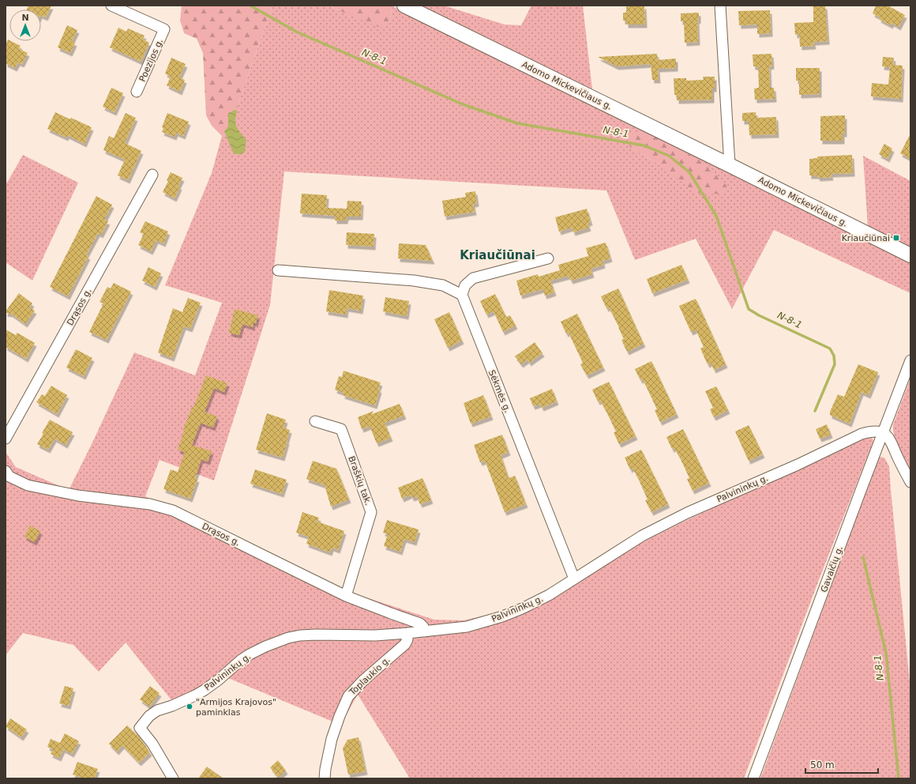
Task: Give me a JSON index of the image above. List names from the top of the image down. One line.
{"streets":{"main road":["Adomo Mickevičiaus g."],"street":["Poezijos g.","Drąsos g.","Sėkmės g.","Braškių tak.","Palvininkų g.","Gavaičių g.","Toplaukio g."]},"crossings":[["Drąsos g.","Braškių tak."],["Drąsos g.","Palvininkų g."],["Sėkmės g.","Palvininkų g."],["Palvininkų g.","Gavaičių g."],["Palvininkų g.","Toplaukio g."]],"districts":["Kriaučiūnai"],"water":["N-8-1"],"places":{"transit":["Kriaučiūnai"],"other":["\"Armijos Krajovos\" paminklas"]},"scale_bar":"50 m","north":"top"}
